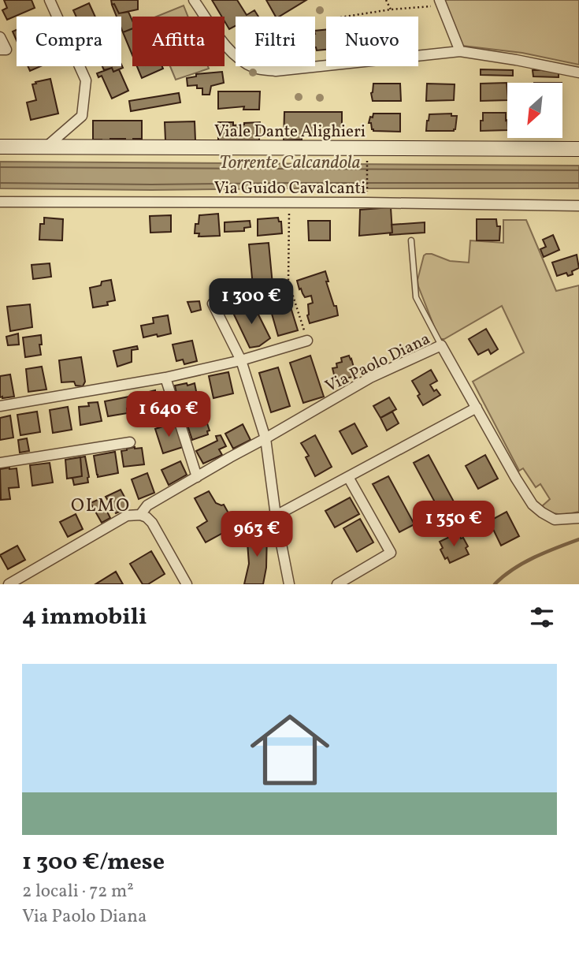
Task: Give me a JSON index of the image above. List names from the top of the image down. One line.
{"streets":{"street":["Viale Dante Alighieri","Via Guido Cavalcanti","Via Paolo Diana"]},"districts":["OLMO"],"water":["Torrente Calcandola"],"north":"bottom left","page":{"chip":["Compra","Affitta","Filtri","Nuovo"],"price":["1 300 €","1 640 €","1 350 €","963 €"],"heading":"4 immobili","list":[{"name":"1 300 €/mese","note":"2 locali · 72 m² · Via Paolo Diana"}]}}
